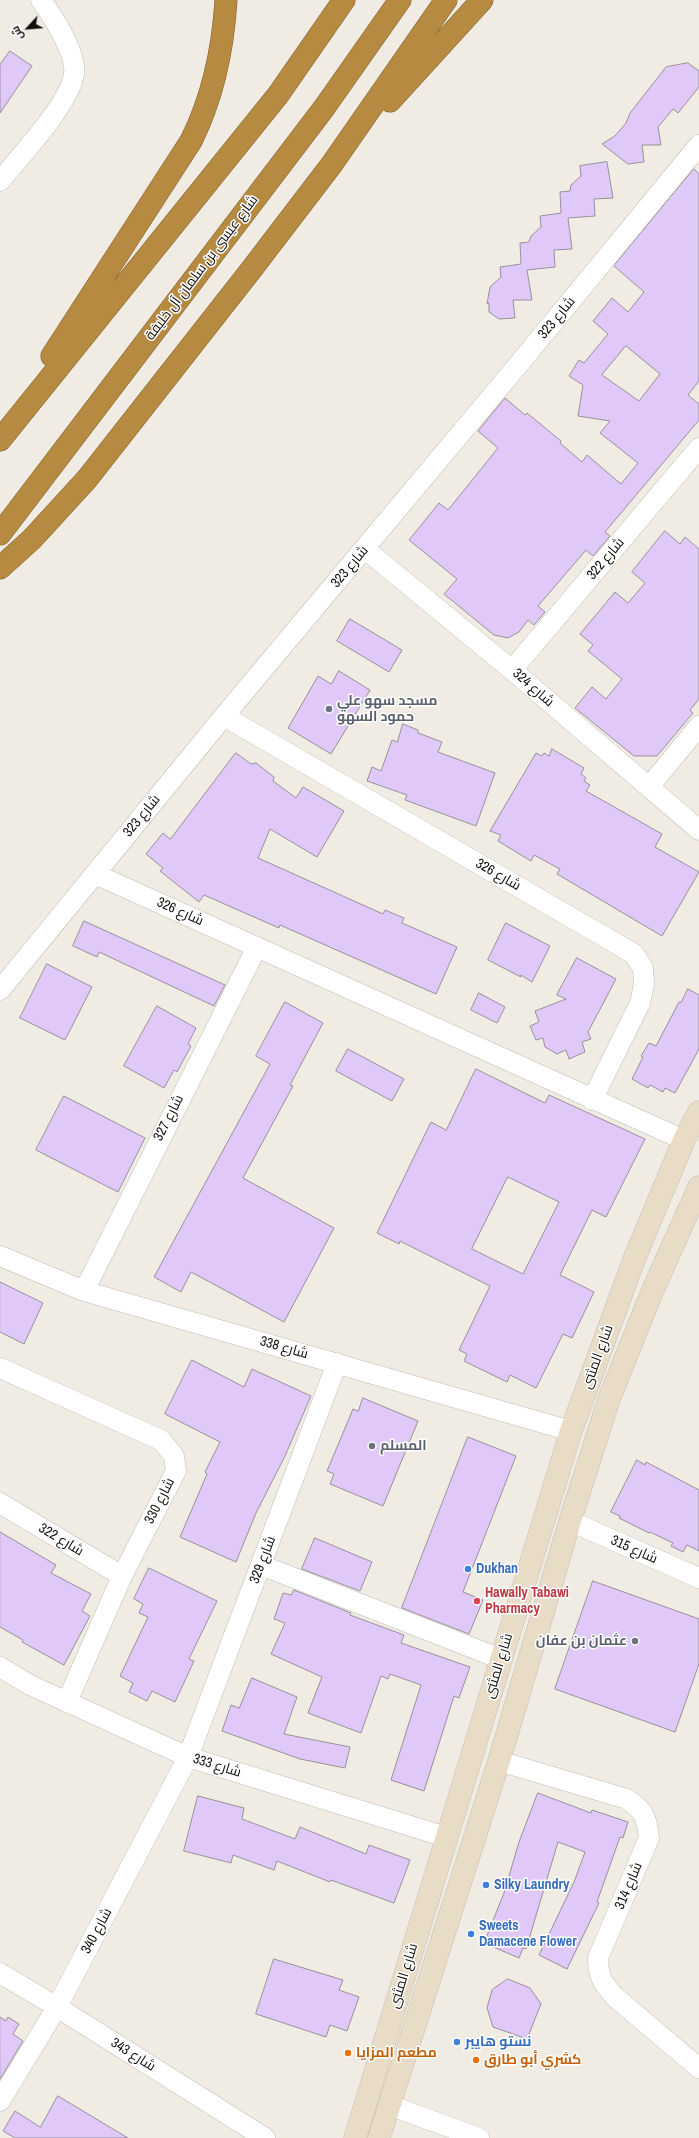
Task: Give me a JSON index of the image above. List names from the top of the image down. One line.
{"streets":{"highway":["شارع عيسى بن سلمان آل خليفة"],"street":["شارع 323","شارع 322","شارع 324","شارع 326","شارع 327","شارع 338","شارع المثنى","شارع 330","شارع 315","شارع 329","شارع 333","شارع 314","شارع 340","شارع 343"]},"crossings":[["شارع 323","شارع 324"],["شارع 323","شارع 326"],["شارع 322","شارع 324"],["شارع 322","شارع 330"],["شارع 326","شارع 327"],["شارع 326","شارع المثنى"],["شارع 327","شارع 338"],["شارع 338","شارع المثنى"],["شارع 338","شارع 329"],["شارع المثنى","شارع 315"],["شارع المثنى","شارع 333"],["شارع المثنى","شارع 314"],["شارع 330","شارع 333"],["شارع 329","شارع 333"],["شارع 329","شارع 340"],["شارع 333","شارع 340"],["شارع 340","شارع 343"]],"places":["مسجد سهو علي حمود السهو","المسلم","Dukhan","Hawally Tabawi Pharmacy","عثمان بن عفان","Silky Laundry","Sweets Damacene Flower","نستو هايبر","مطعم المزايا","كشري أبو طارق"],"north":"bottom left"}
